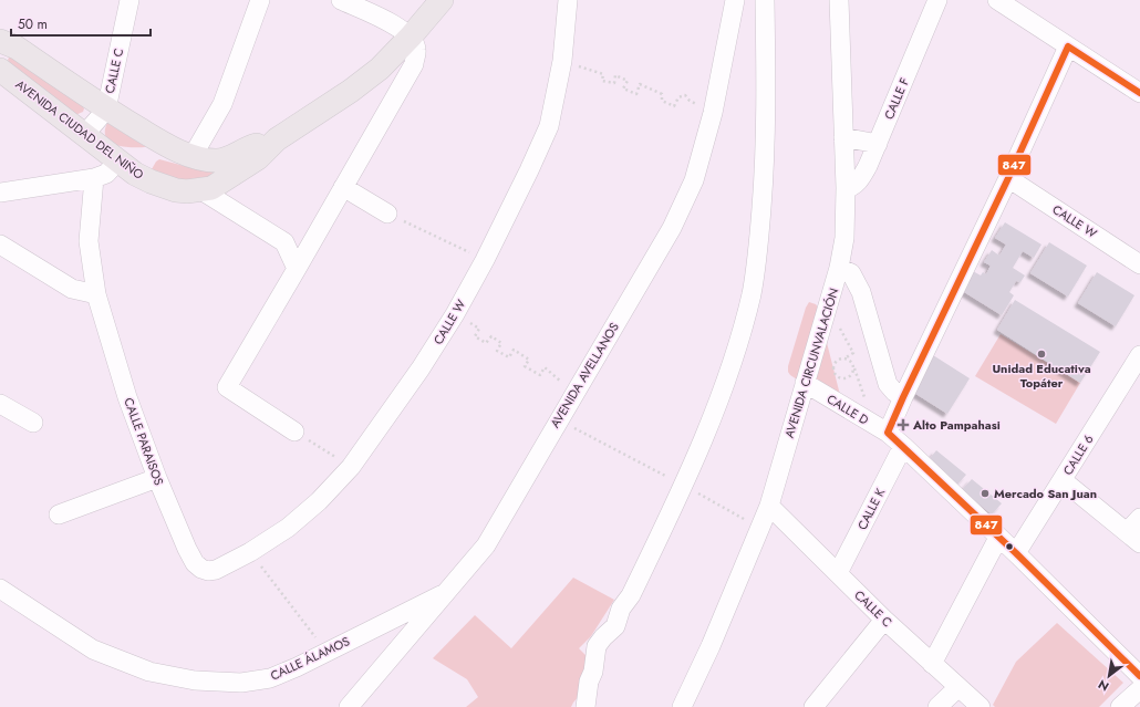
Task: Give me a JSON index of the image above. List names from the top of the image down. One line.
{"streets":{"main road":["AVENIDA CIUDAD DEL NIÑO"],"street":["CALLE C","CALLE F","CALLE W","AVENIDA CIRCUNVALACIÓN","AVENIDA AVELLANOS","CALLE D","CALLE PARAISOS","CALLE 6","CALLE K","CALLE ÁLAMOS"]},"crossings":[["CALLE C","AVENIDA CIUDAD DEL NIÑO"],["CALLE C","AVENIDA CIRCUNVALACIÓN"],["CALLE C","CALLE K"],["CALLE F","AVENIDA CIRCUNVALACIÓN"],["CALLE W","CALLE PARAISOS"],["AVENIDA CIRCUNVALACIÓN","CALLE D"],["AVENIDA AVELLANOS","CALLE ÁLAMOS"],["CALLE D","CALLE 6"],["CALLE D","CALLE K"]],"places":{"other":["Unidad Educativa Topáter","Mercado San Juan"],"health":["Alto Pampahasi"]},"lines":["transit line 847"],"scale_bar":"50 m","north":"bottom left"}
